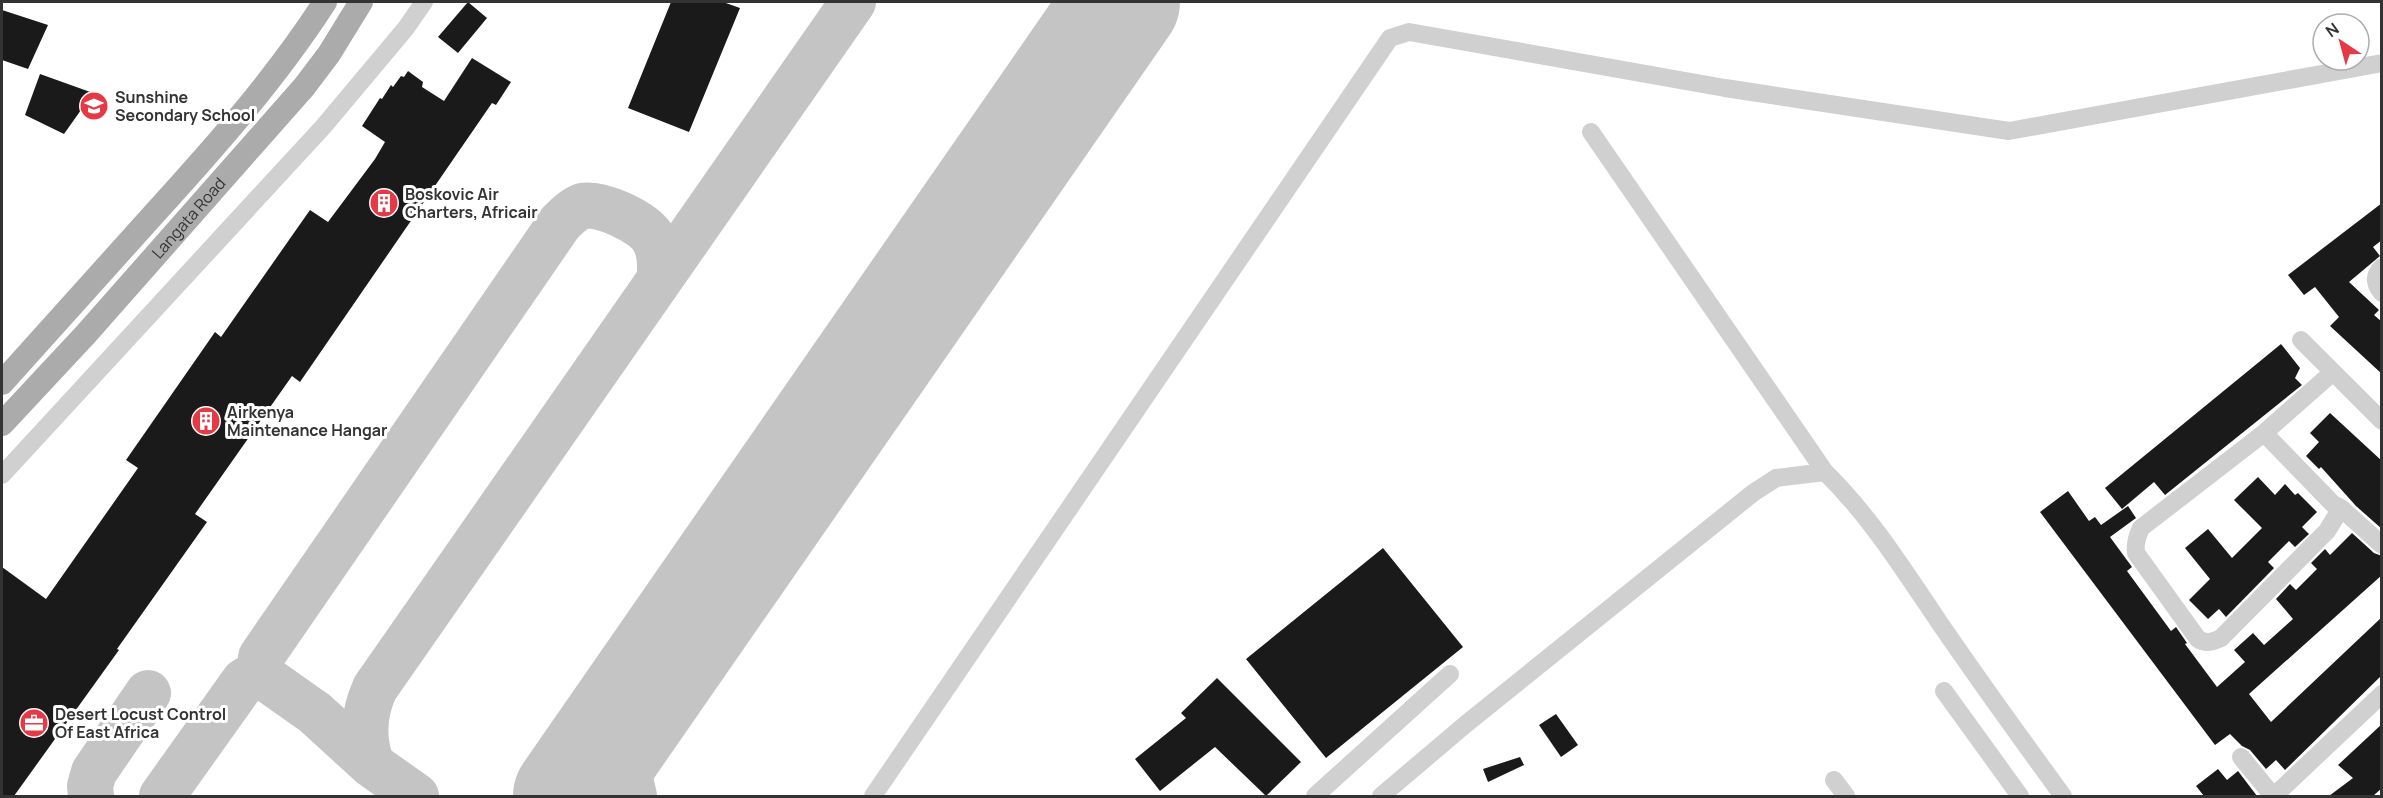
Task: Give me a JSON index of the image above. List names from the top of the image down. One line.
{"streets":{"main road":["Langata Road"]},"places":{"school or university":["Sunshine Secondary School"],"building":["Boskovic Air Charters, Africair","Airkenya Maintenance Hangar"],"office":["Desert Locust Control Of East Africa"]},"north":"top left"}
